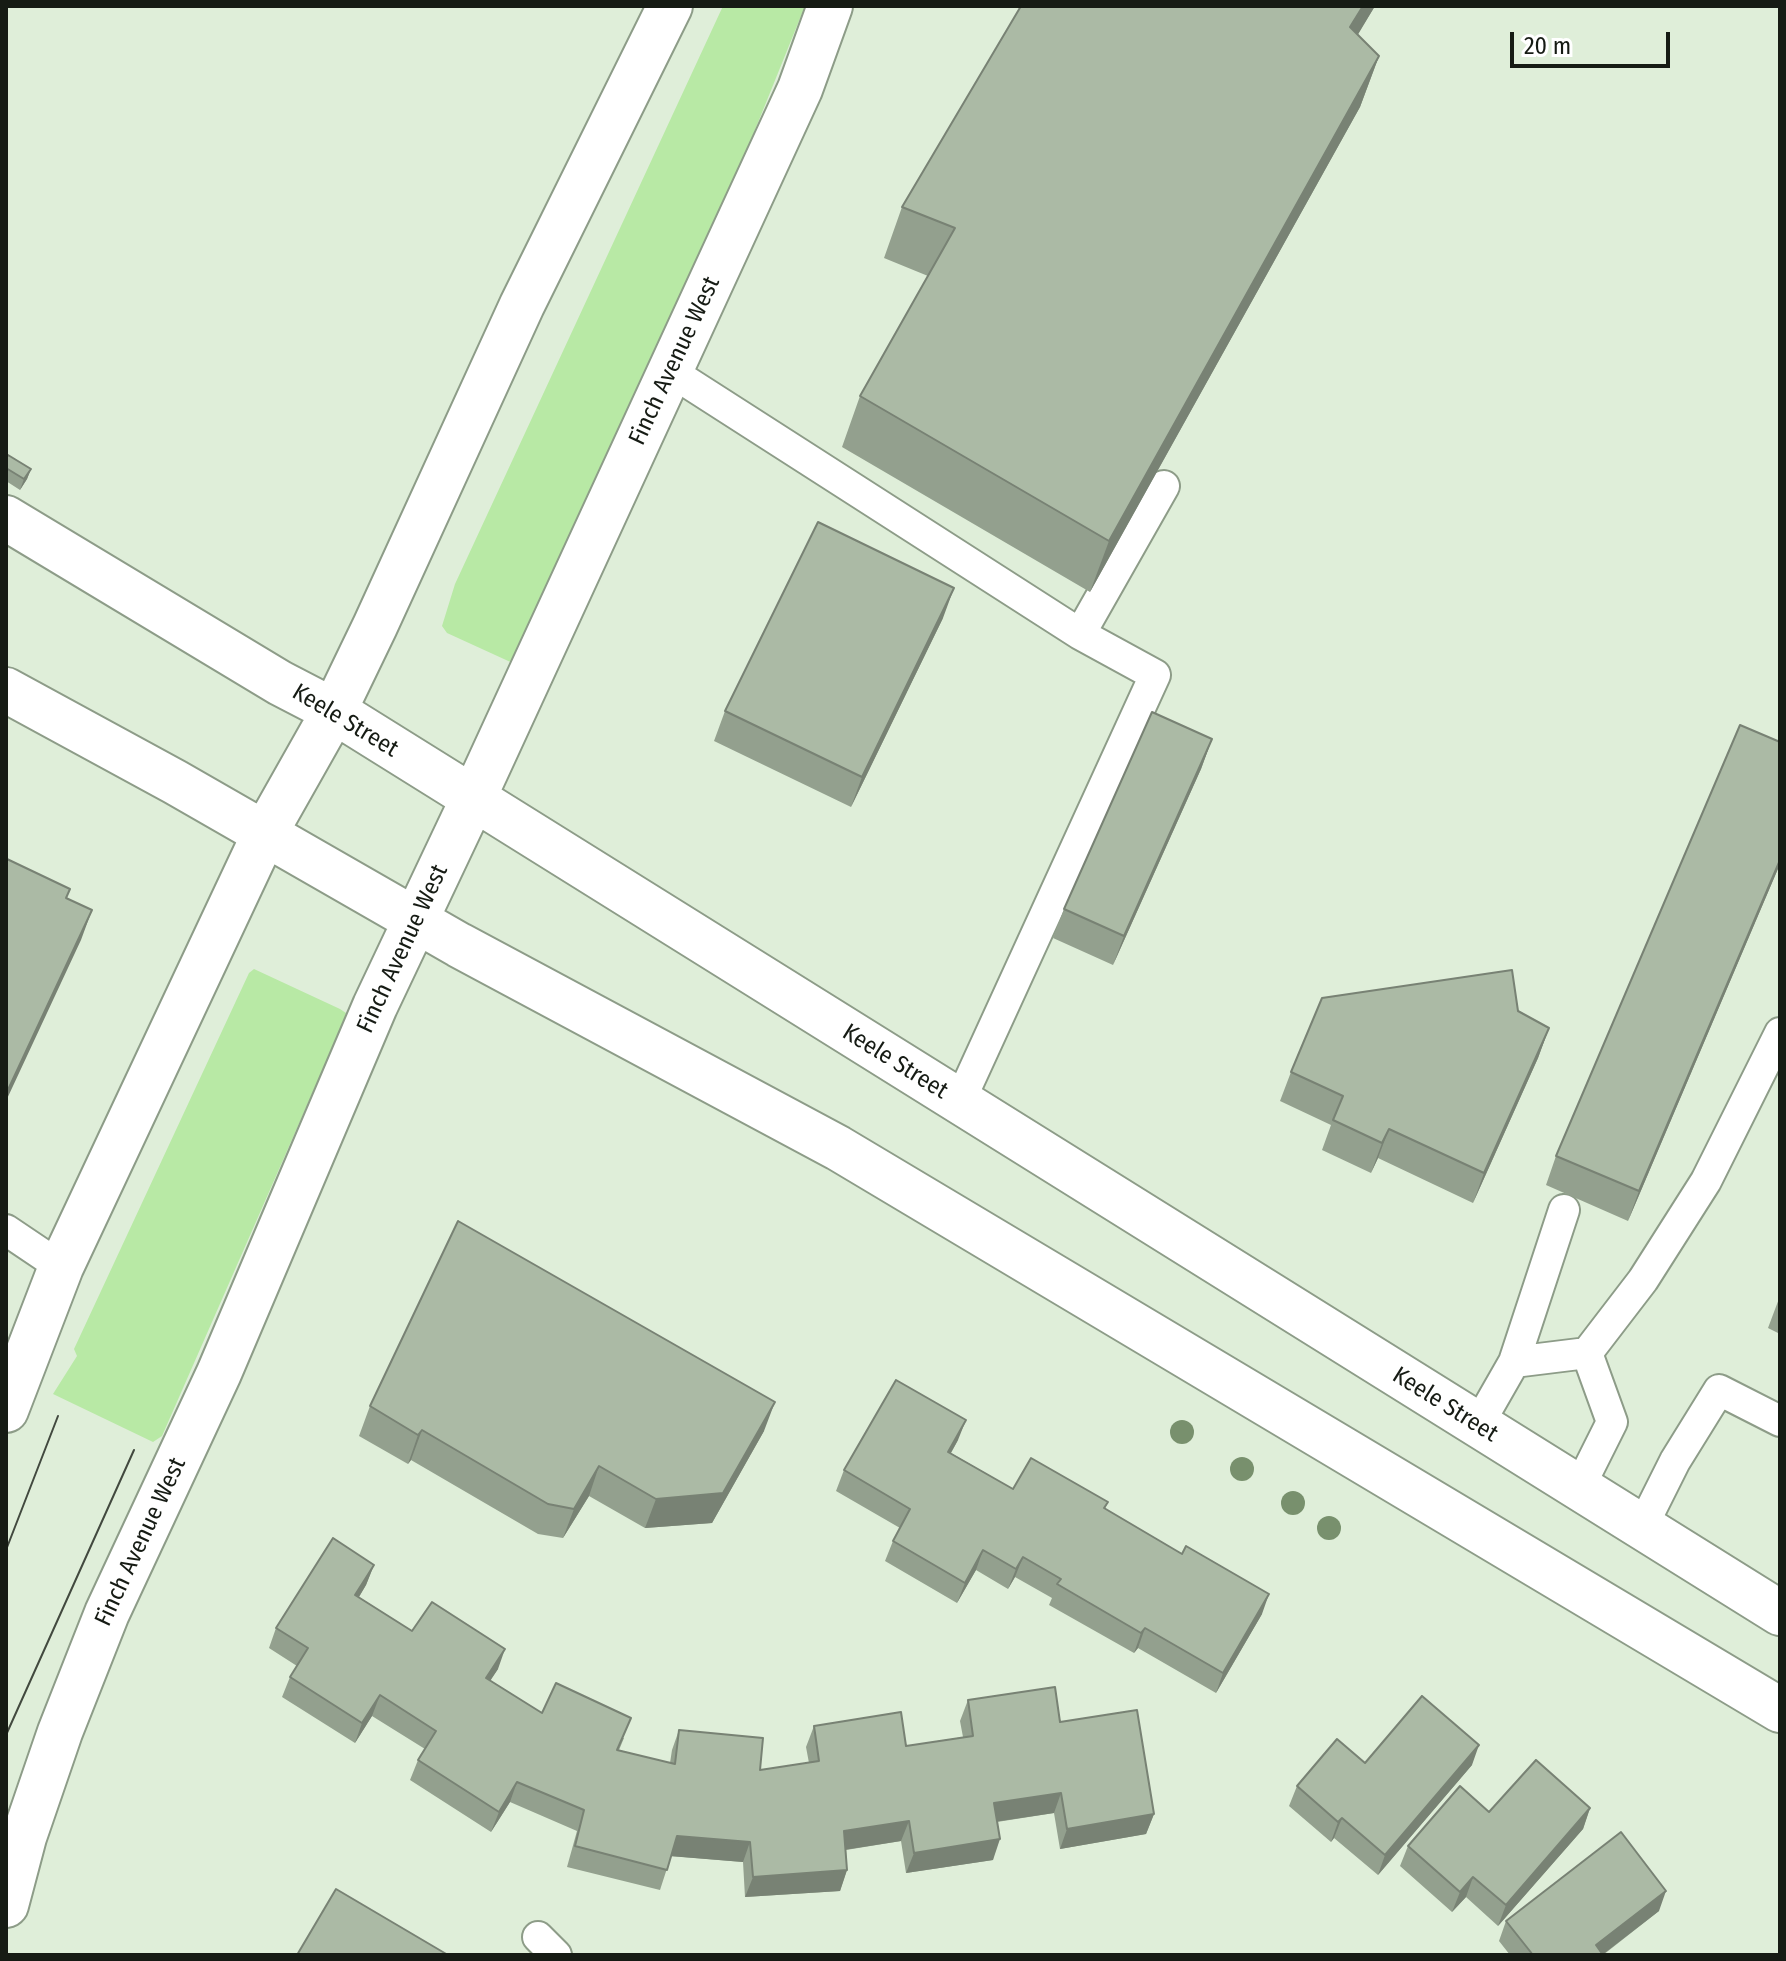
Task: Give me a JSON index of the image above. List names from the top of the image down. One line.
{"streets":{"main road":["Finch Avenue West","Keele Street"]},"crossings":[["Finch Avenue West","Keele Street"]],"scale_bar":"20 m"}
